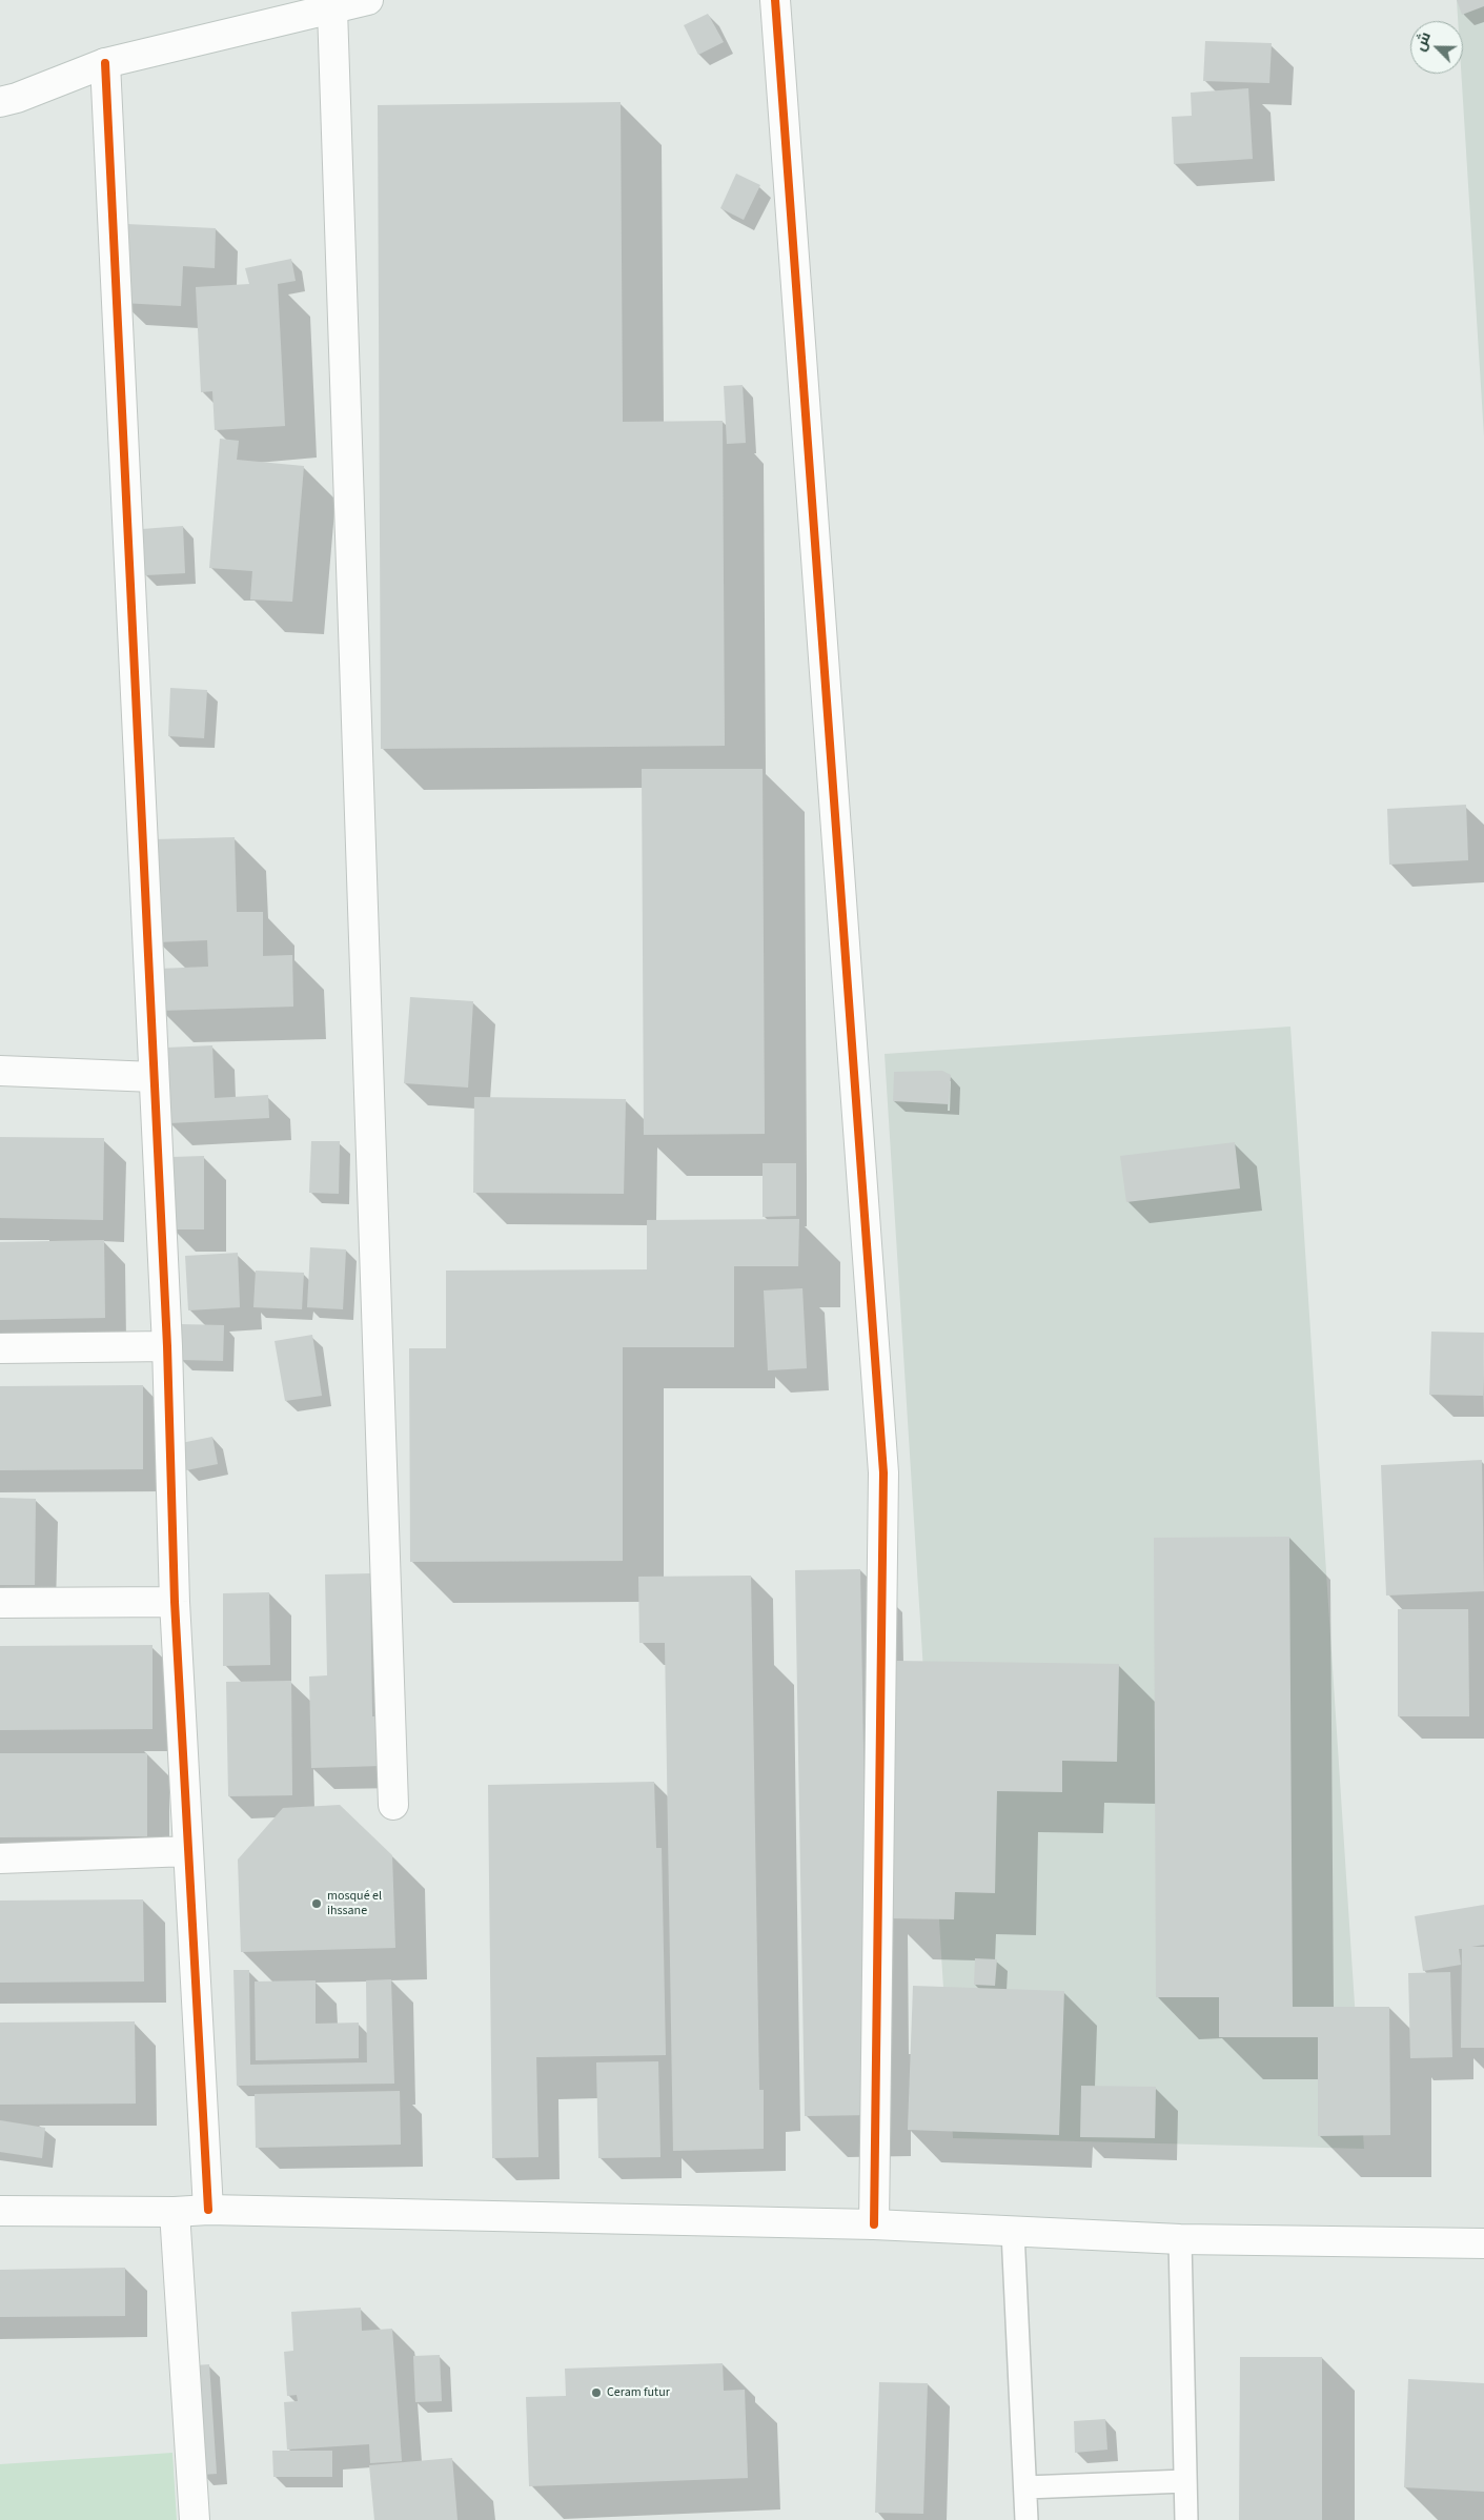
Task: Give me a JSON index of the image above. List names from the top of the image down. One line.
{"places":["mosqué el ihssane","Ceram futur"],"north":"top left"}
